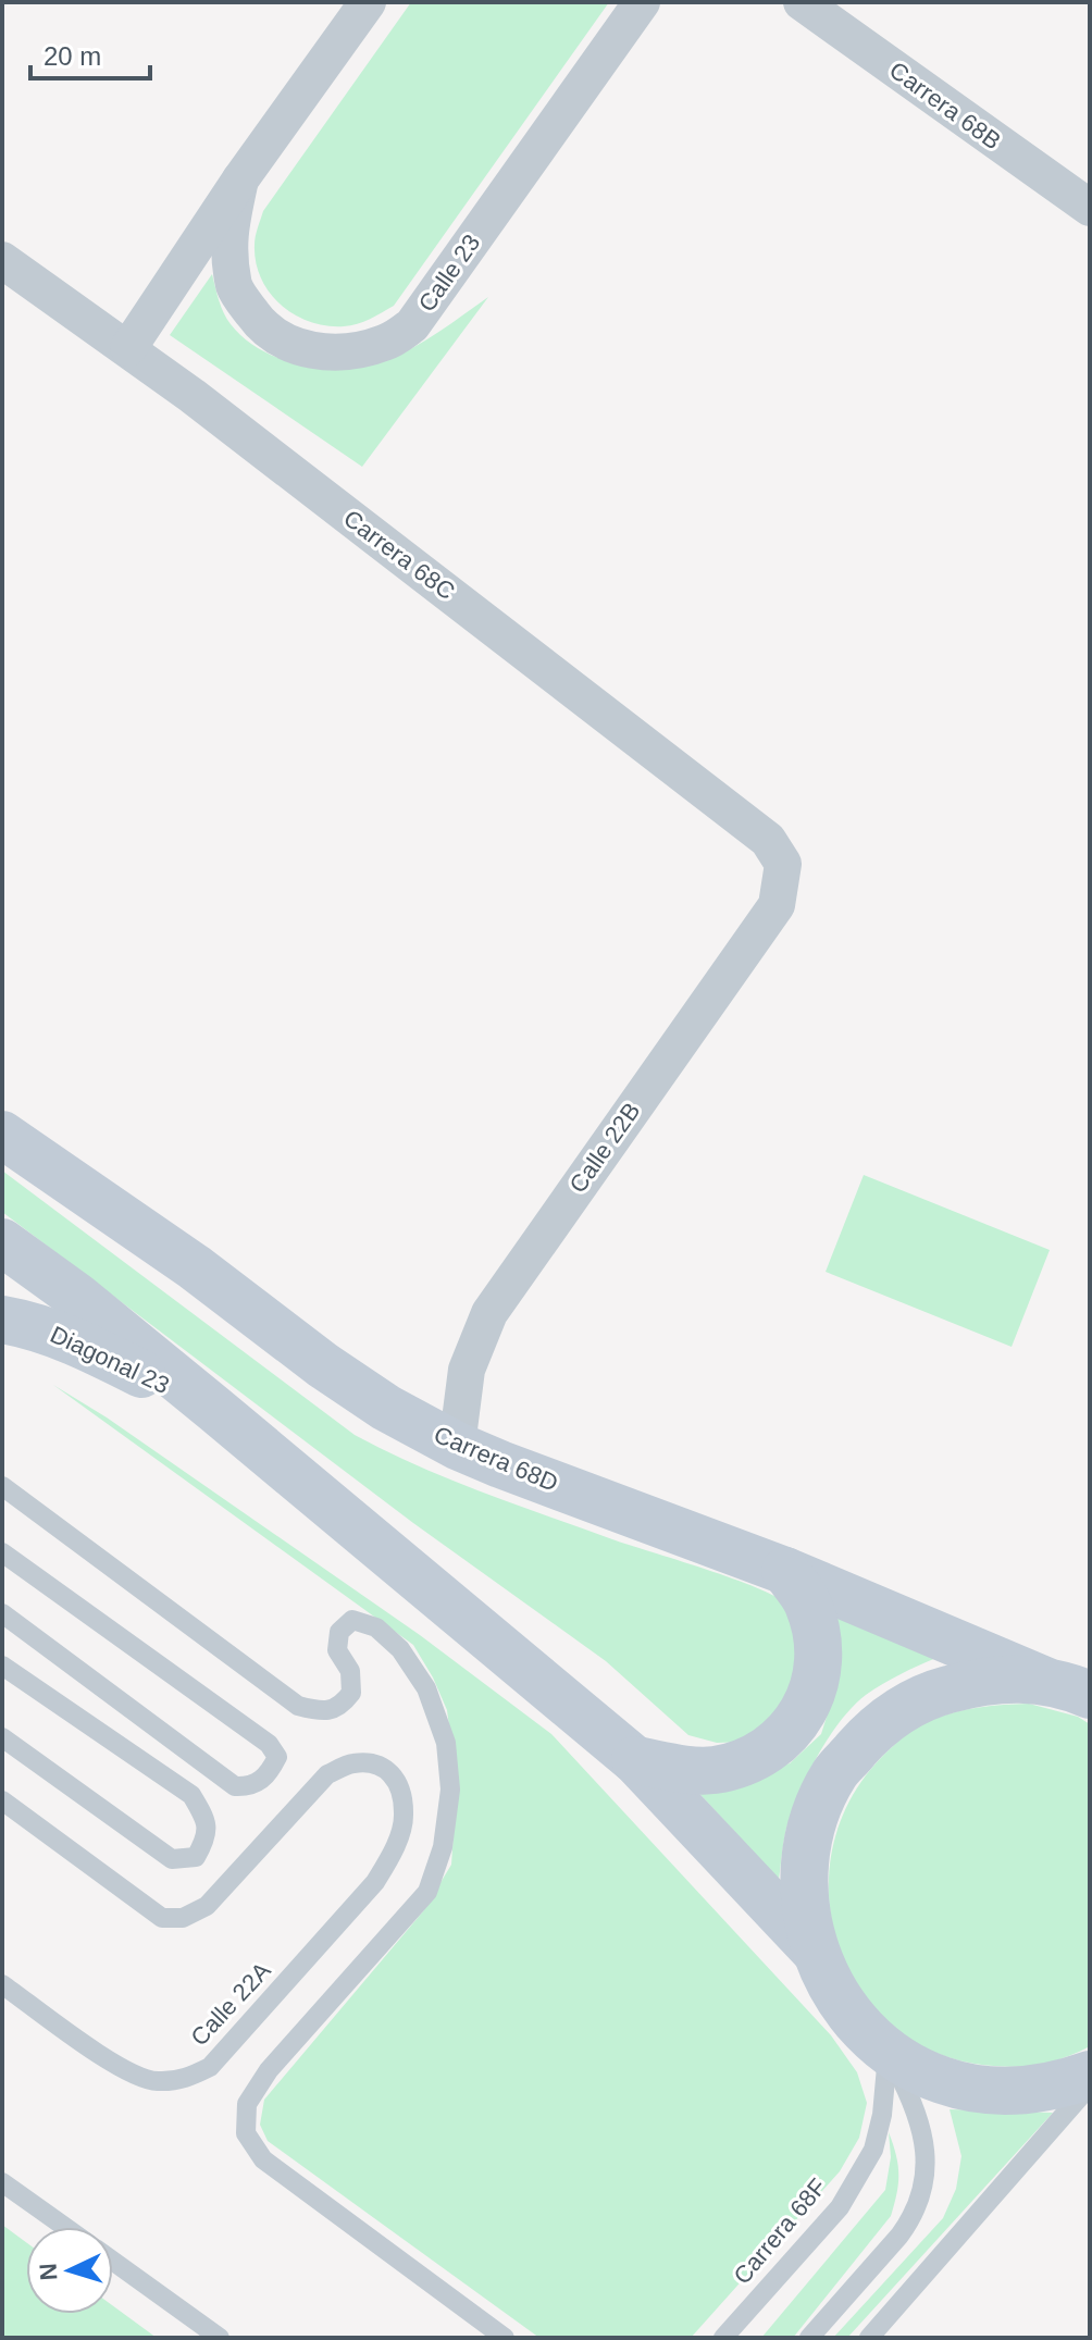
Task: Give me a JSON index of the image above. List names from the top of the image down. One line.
{"streets":{"main road":["Diagonal 23","Carrera 68D"],"street":["Carrera 68B","Calle 23","Carrera 68C","Calle 22B"],"lane":["Calle 22A","Carrera 68F"]},"crossings":[["Calle 23","Carrera 68C"],["Carrera 68C","Calle 22B"],["Calle 22B","Carrera 68D"]],"scale_bar":"20 m","north":"left"}
